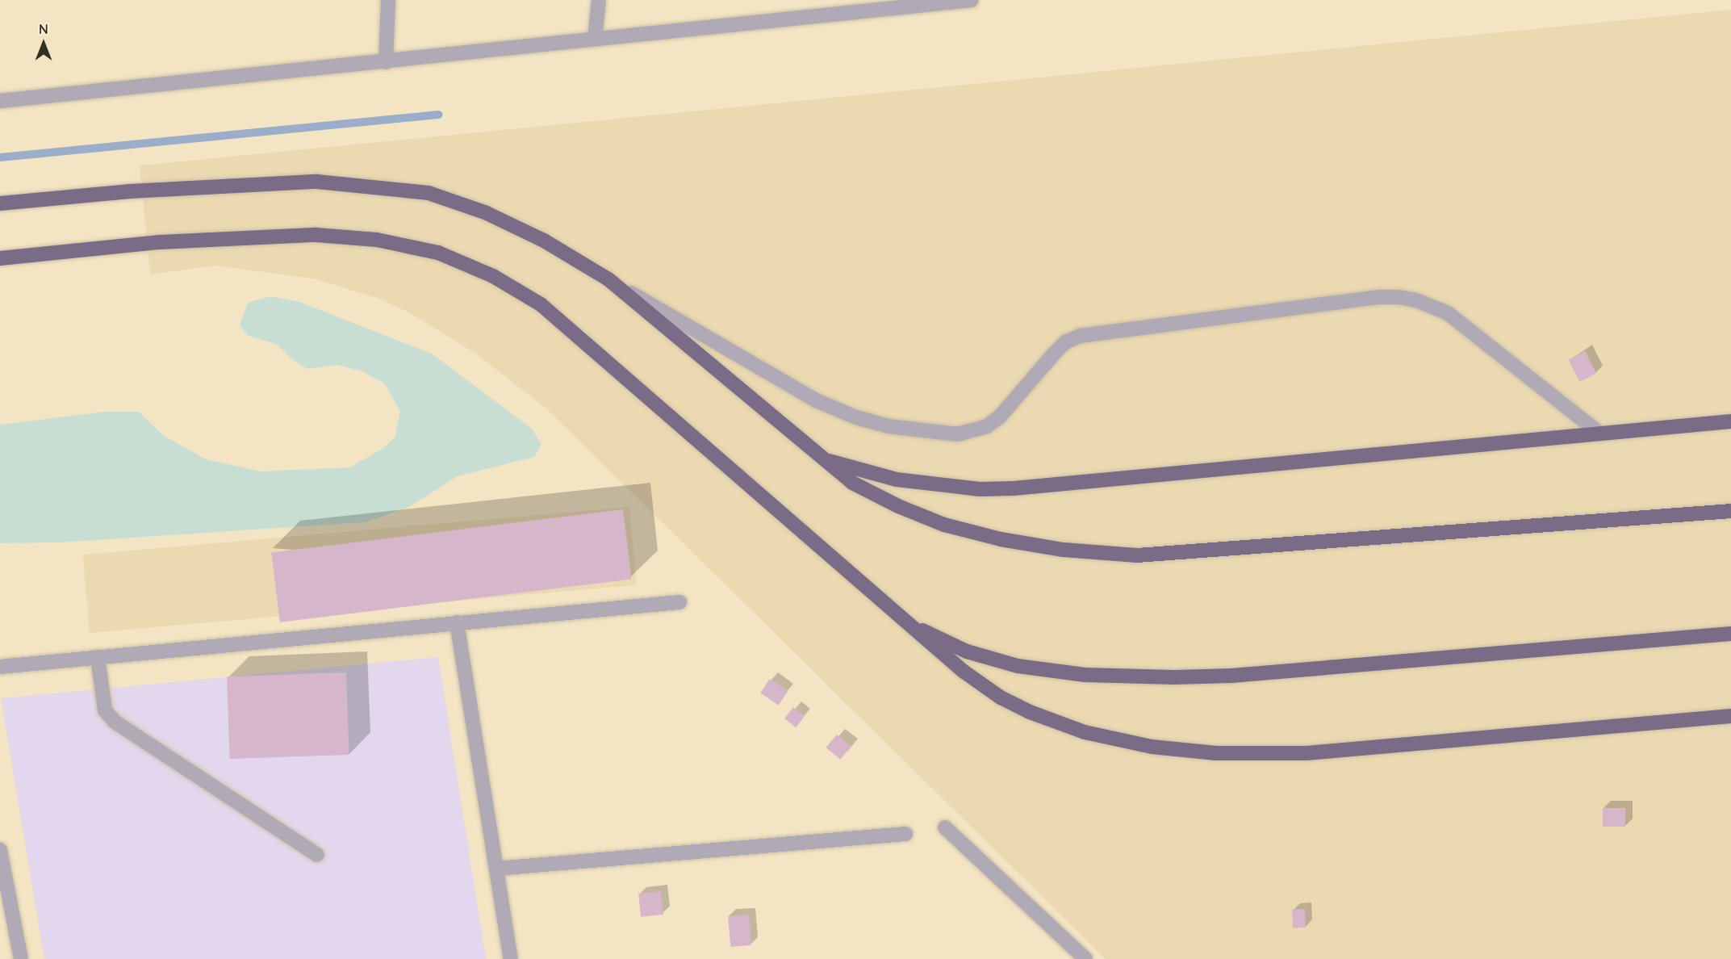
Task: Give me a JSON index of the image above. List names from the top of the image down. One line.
{"north":"top"}
